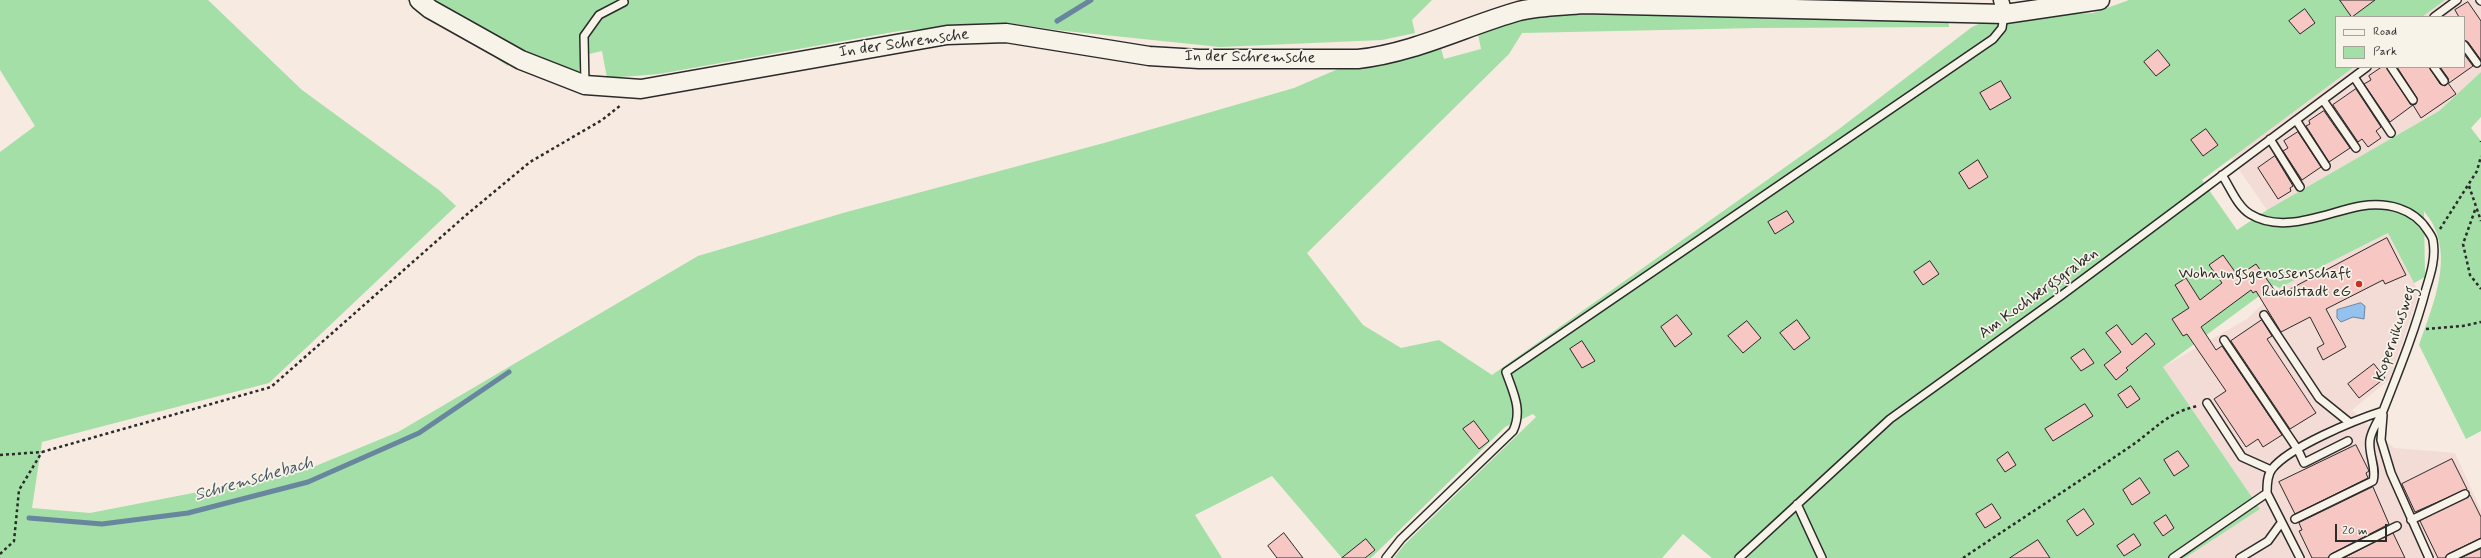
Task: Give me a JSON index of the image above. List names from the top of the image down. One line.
{"streets":{"street":["In der Schremsche"],"lane":["Am Kochbergsgraben","Kopernikusweg"]},"water":["Schremschebach"],"places":["Wohnungsgenossenschaft Rudolstadt eG"],"legend":["Road","Park"],"scale_bar":"20 m"}
